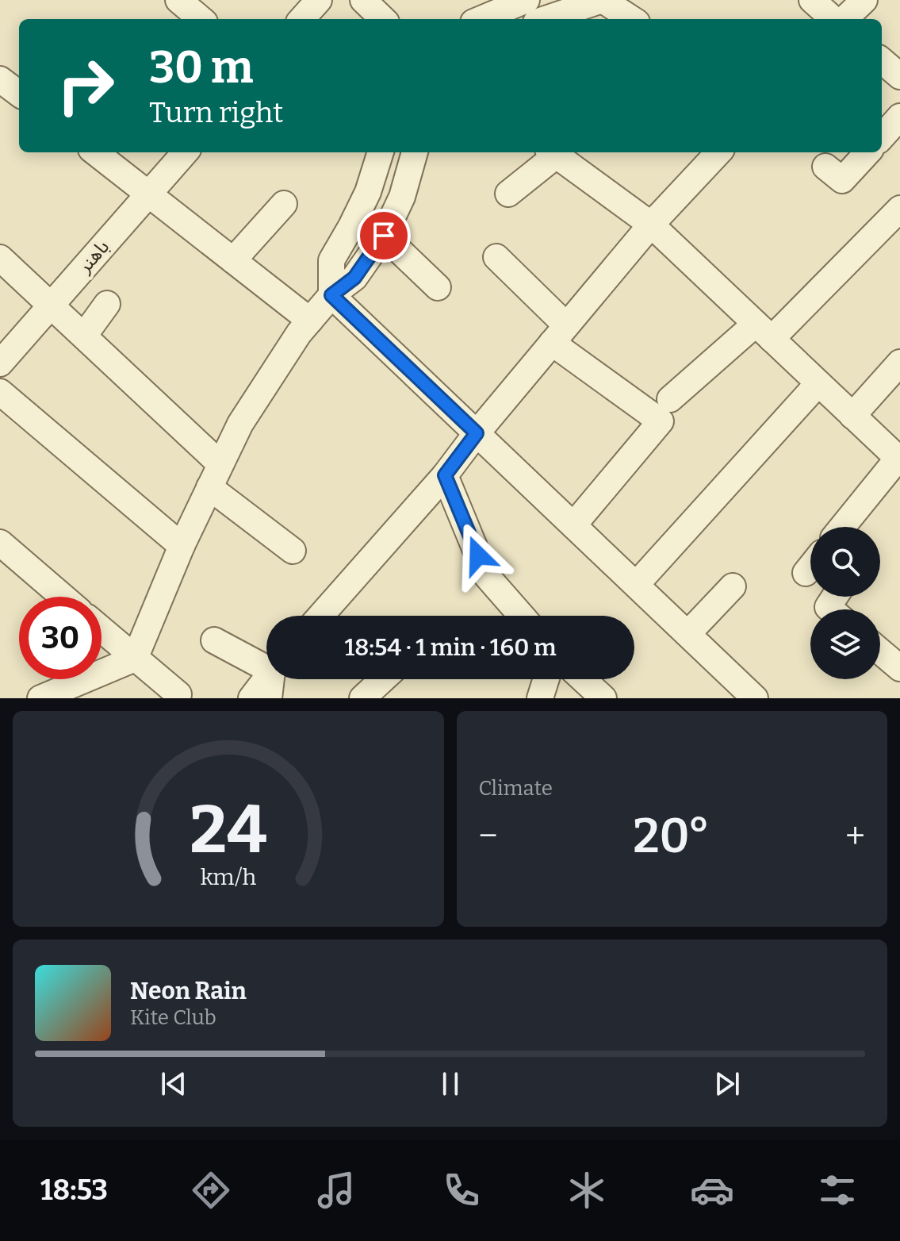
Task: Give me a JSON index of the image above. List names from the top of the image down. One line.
{"streets":{"street":["باهنر"]},"page":{"turn":["30 m","Turn right"],"limit":"30","trip":"18:54 · 1 min · 160 m","tile":"Climate","heat":["−","20°","+"],"song":["Neon Rain","Kite Club"],"tabs":"18:53","gauge":["24","km/h"]}}
